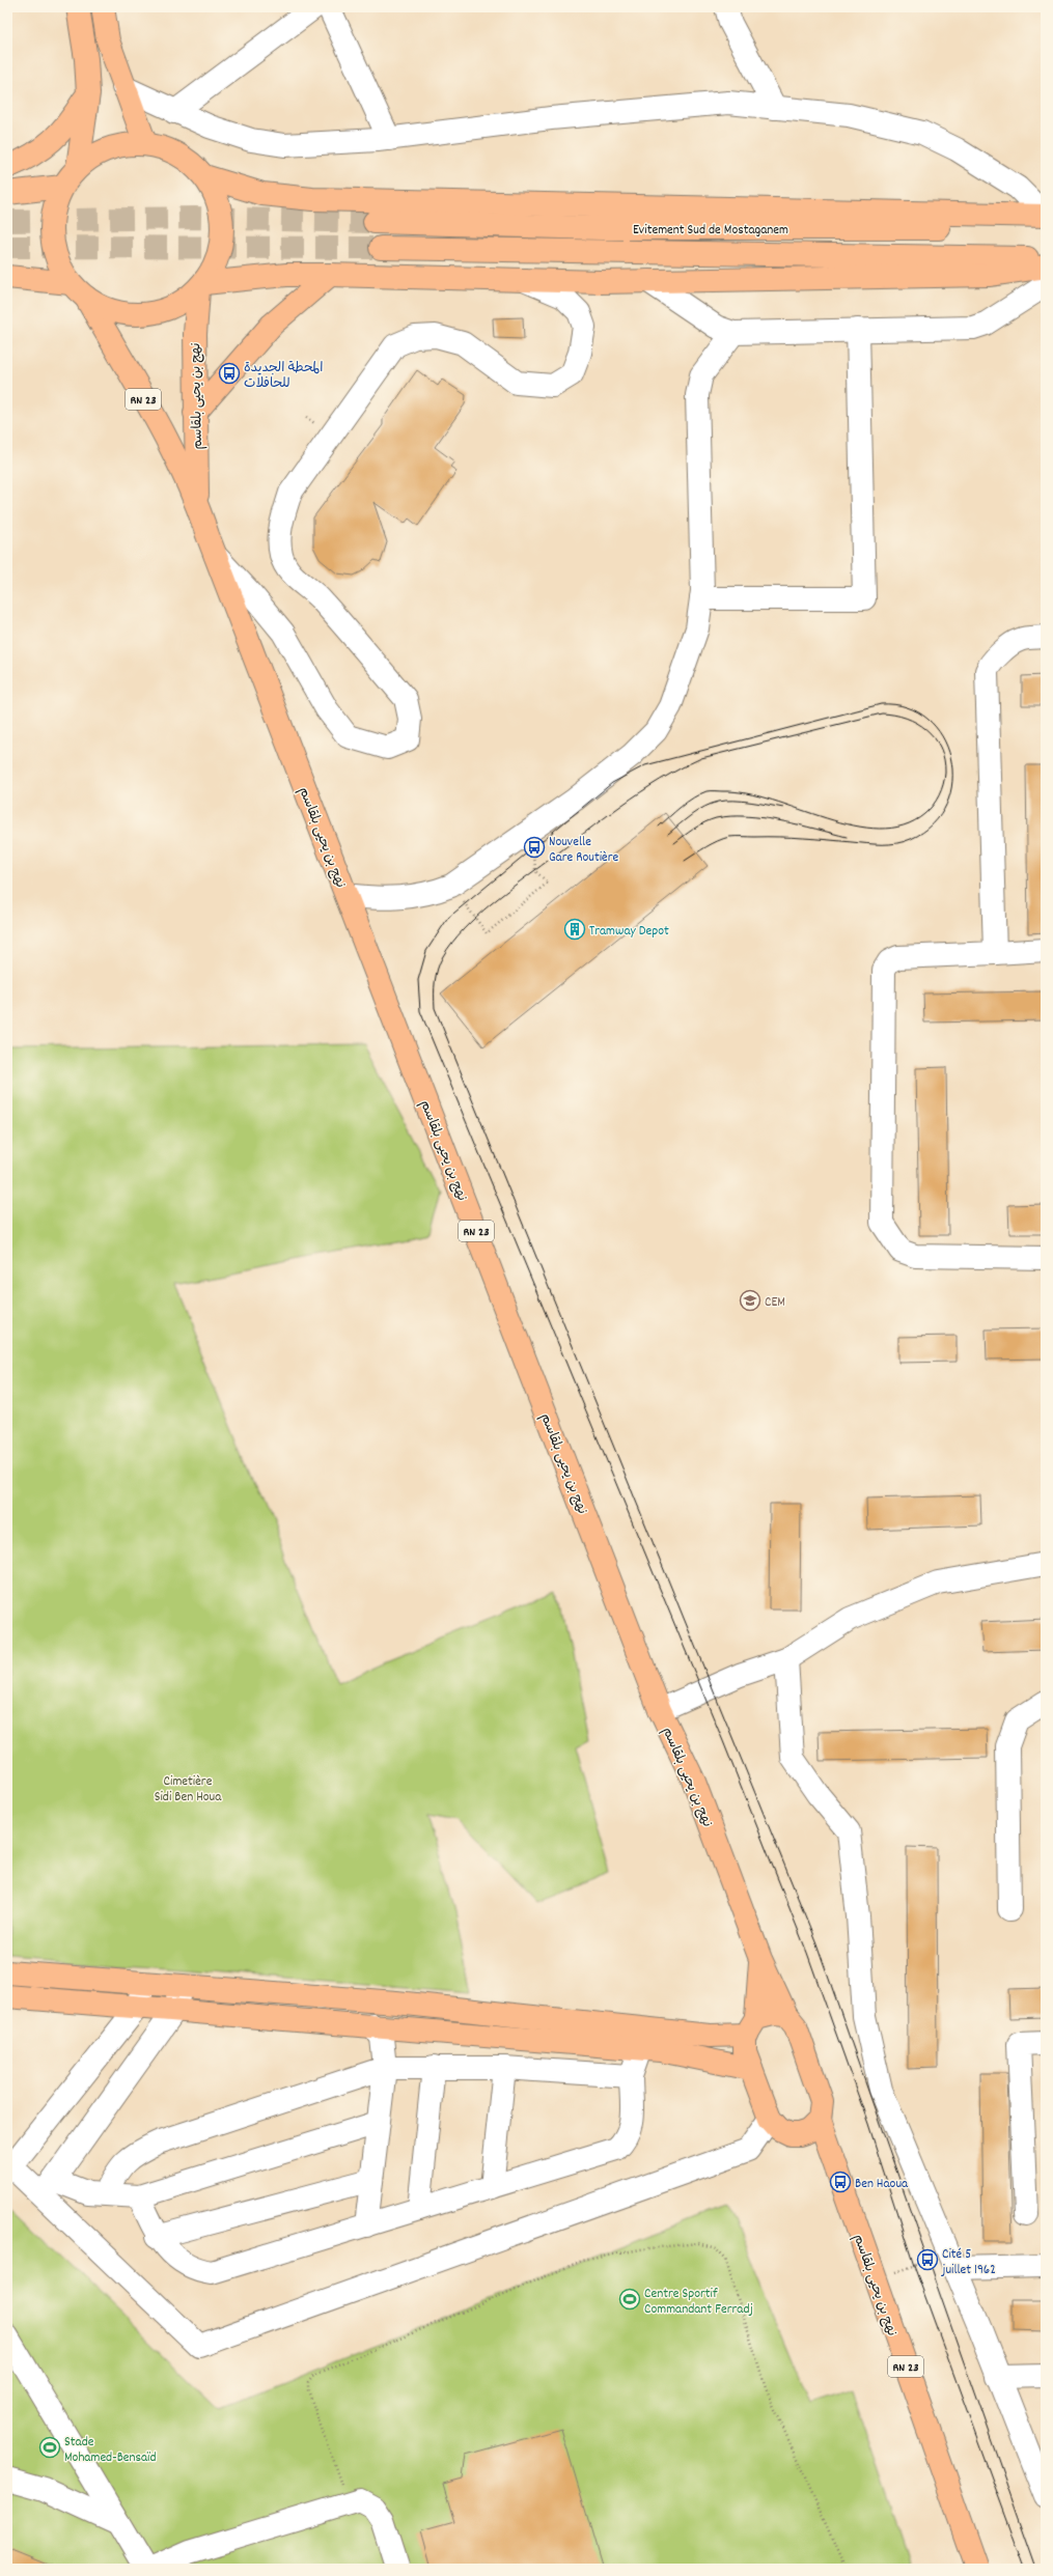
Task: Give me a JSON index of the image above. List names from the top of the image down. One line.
{"streets":{"main road":["Evitement Sud de Mostaganem","نهج بن يحيى بلقاسم","RN 23"]},"parks":["Cimetière Sidi Ben Houa"],"places":{"bus stop":["المحطة الجديدة للحافلات","Nouvelle Gare Routière","Ben Haoua","Cité 5 juillet 1962"],"building":["Tramway Depot"],"school or university":["CEM"],"sports":["Centre Sportif Commandant Ferradj","Stade Mohamed-Bensaïd"]}}
